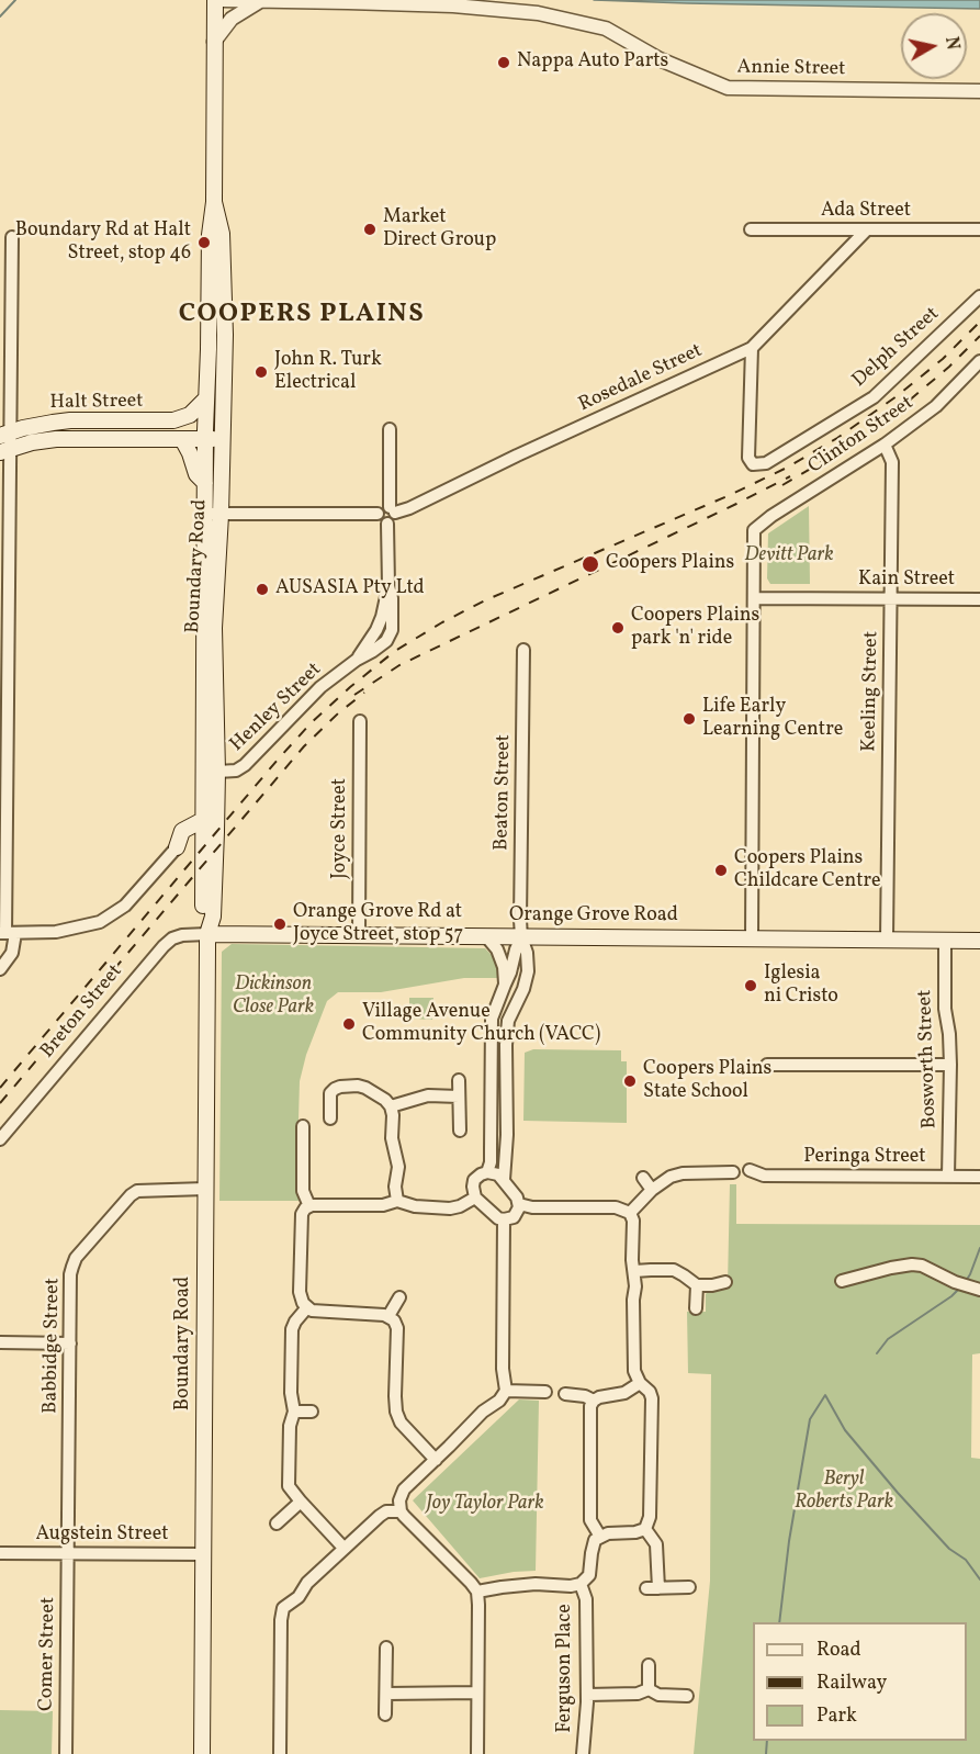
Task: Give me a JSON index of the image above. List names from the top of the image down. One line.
{"streets":{"main road":["Halt Street","Boundary Road","Orange Grove Road"],"street":["Annie Street","Ada Street","Delph Street","Rosedale Street","Clinton Street","Kain Street","Keeling Street","Henley Street","Beaton Street","Joyce Street","Breton Street","Bosworth Street","Peringa Street","Babbidge Street","Augstein Street","Comer Street","Ferguson Place"]},"crossings":[["Ada Street","Rosedale Street"],["Delph Street","Rosedale Street"],["Rosedale Street","Henley Street"],["Halt Street","Boundary Road"],["Clinton Street","Kain Street"],["Clinton Street","Keeling Street"],["Boundary Road","Henley Street"],["Boundary Road","Orange Grove Road"],["Boundary Road","Breton Street"],["Boundary Road","Babbidge Street"],["Boundary Road","Augstein Street"],["Kain Street","Keeling Street"],["Keeling Street","Orange Grove Road"],["Beaton Street","Orange Grove Road"],["Joyce Street","Orange Grove Road"],["Orange Grove Road","Breton Street"],["Orange Grove Road","Bosworth Street"],["Bosworth Street","Peringa Street"],["Babbidge Street","Augstein Street"],["Babbidge Street","Comer Street"],["Augstein Street","Comer Street"]],"districts":["COOPERS PLAINS"],"parks":["Devitt Park","Dickinson Close Park","Beryl Roberts Park","Joy Taylor Park"],"places":["Nappa Auto Parts","Market Direct Group","Boundary Rd at Halt Street, stop 46","John R. Turk Electrical","Coopers Plains","AUSASIA Pty Ltd","Coopers Plains park 'n' ride","Life Early Learning Centre","Coopers Plains Childcare Centre","Orange Grove Rd at Joyce Street, stop 57","Iglesia ni Cristo","Village Avenue Community Church (VACC)","Coopers Plains State School"],"legend":["Road","Railway","Park"],"north":"right"}
